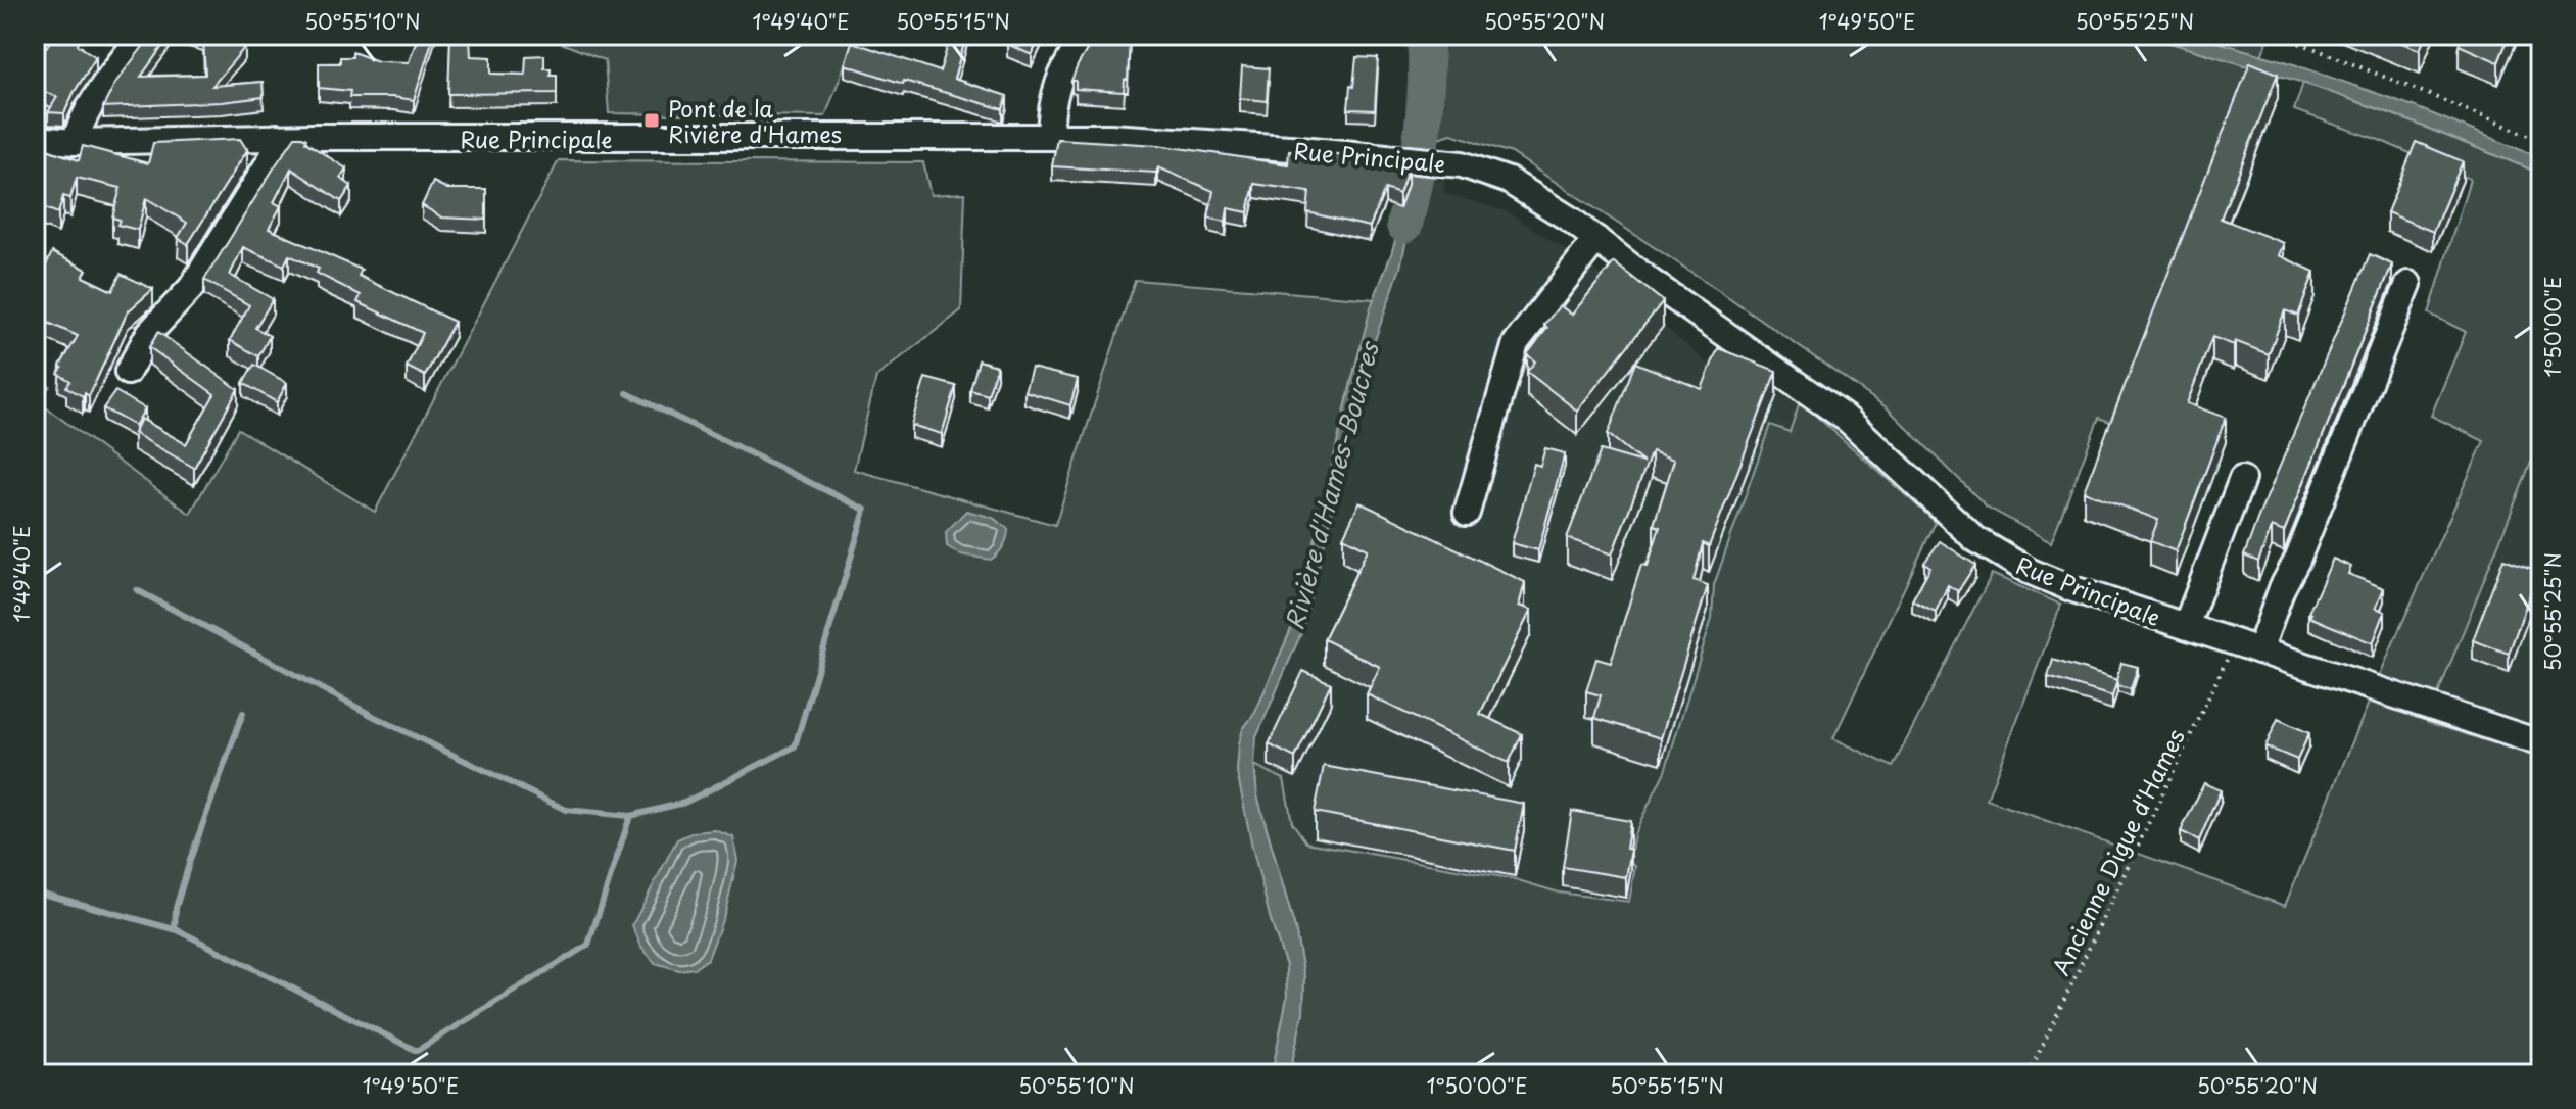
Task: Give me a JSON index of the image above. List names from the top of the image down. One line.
{"streets":{"street":["Rue Principale"],"path":["Ancienne Digue d'Hames"]},"crossings":[["Rue Principale","Ancienne Digue d'Hames"]],"water":["Rivière d'Hames-Boucres"],"places":{"transit":["Pont de la Rivière d'Hames"]},"coordinates":["50°55'10\"N","1°49'40\"E","50°55'15\"N","50°55'20\"N","1°49'50\"E","50°55'25\"N","1°50'00\"E"]}
